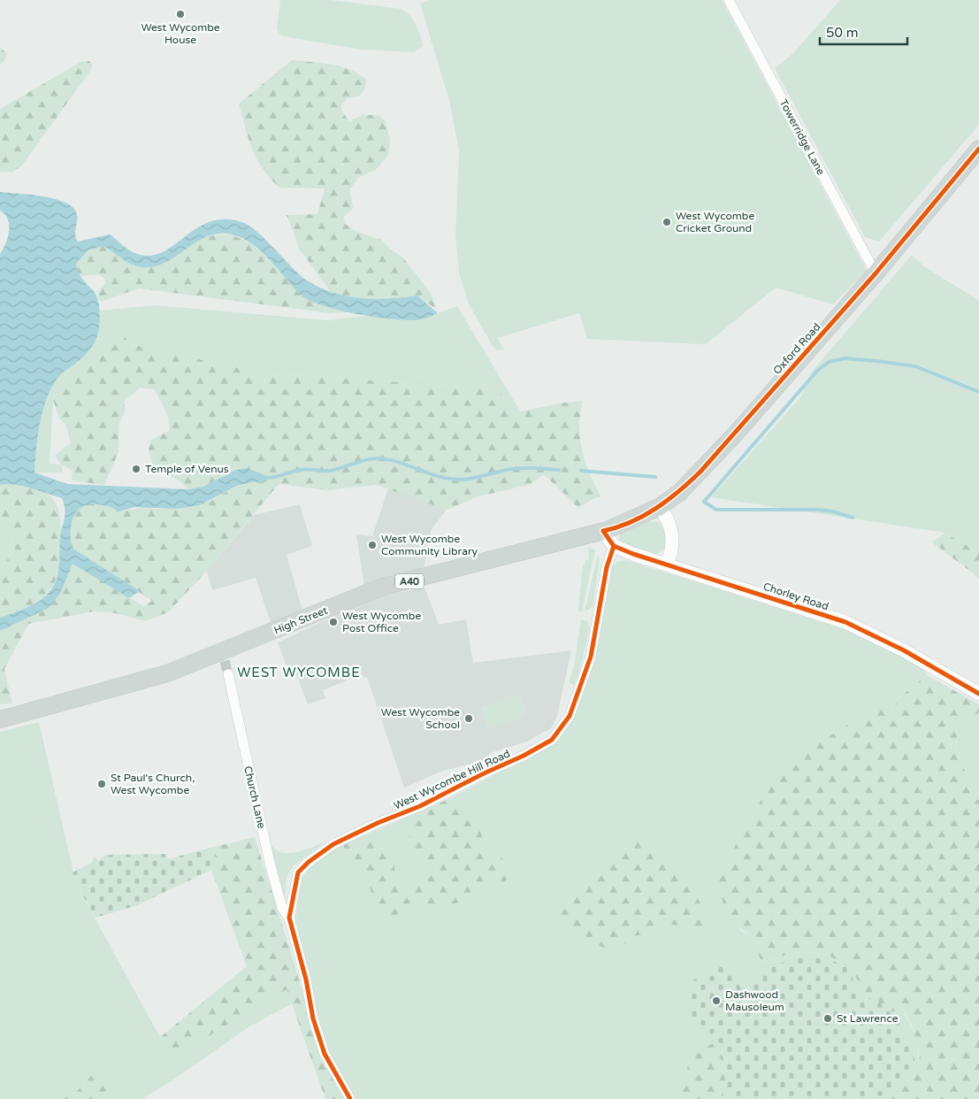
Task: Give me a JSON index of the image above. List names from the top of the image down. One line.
{"streets":{"main road":["Oxford Road","A40","High Street"],"street":["Towerridge Lane","Chorley Road","West Wycombe Hill Road","Church Lane"]},"crossings":[["Towerridge Lane","Oxford Road"],["Oxford Road","High Street"],["Chorley Road","West Wycombe Hill Road"],["West Wycombe Hill Road","Church Lane"]],"districts":["WEST WYCOMBE"],"places":["West Wycombe House","West Wycombe Cricket Ground","Temple of Venus","West Wycombe Community Library","West Wycombe Post Office","West Wycombe School","St Paul's Church, West Wycombe","Dashwood Mausoleum","St Lawrence"],"scale_bar":"50 m"}
